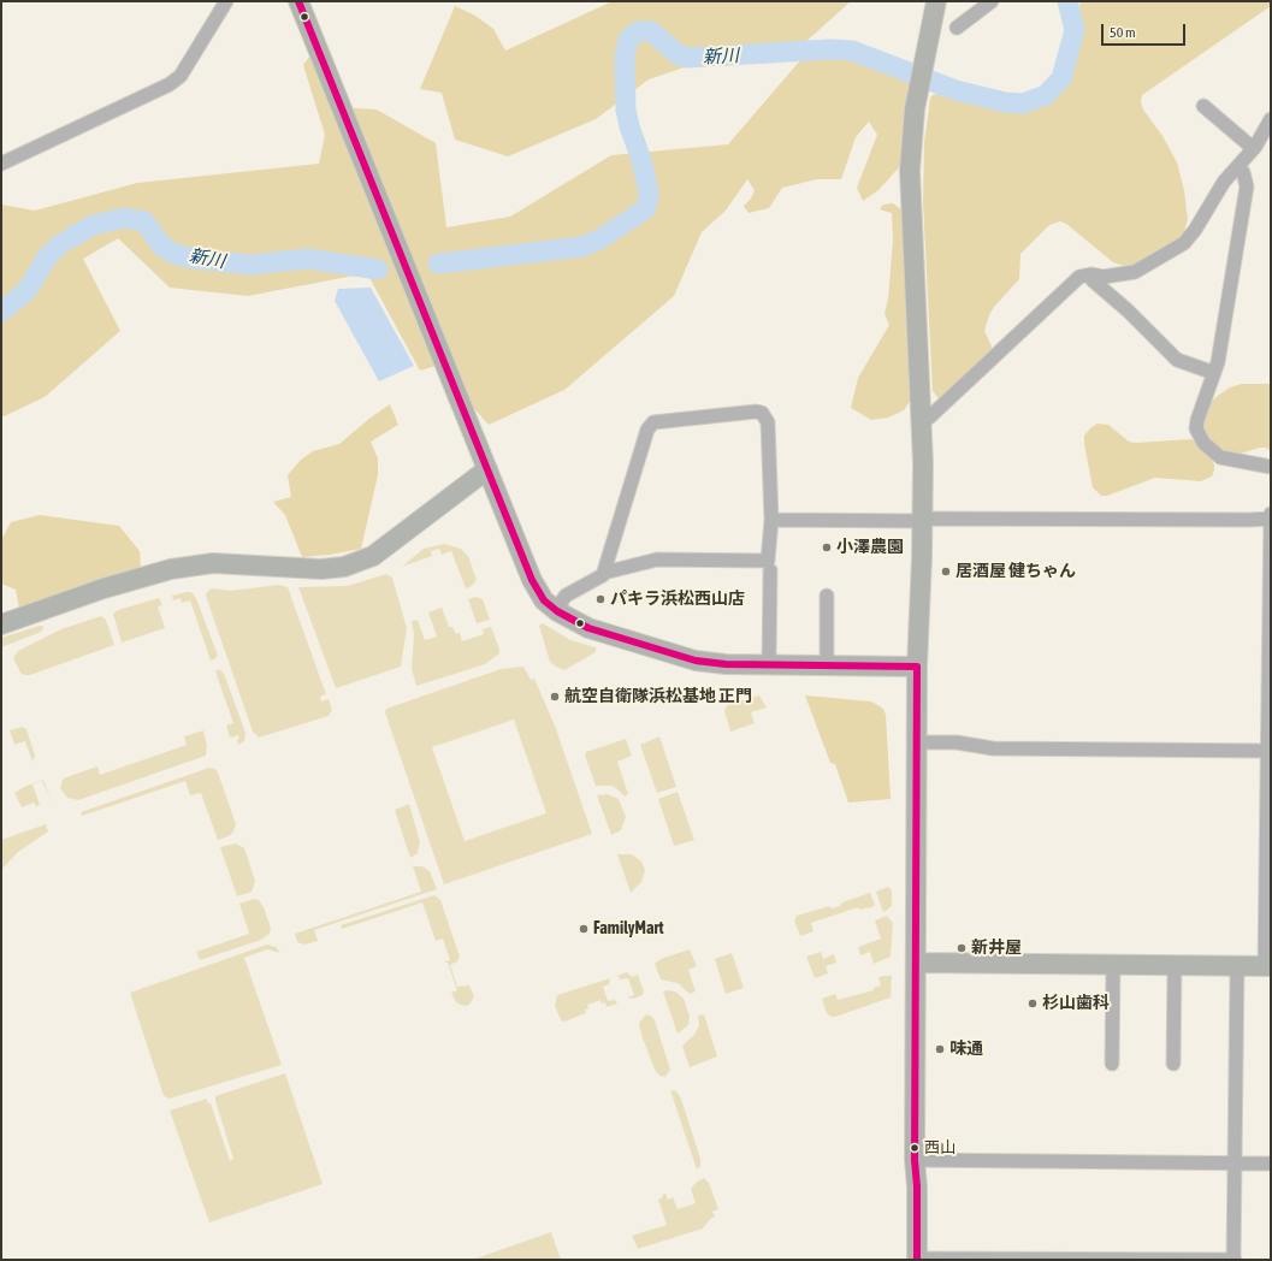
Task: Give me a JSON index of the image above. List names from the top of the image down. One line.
{"water":["新川"],"places":["小澤農園","居酒屋 健ちゃん","パキラ浜松西山店","航空自衛隊浜松基地 正門","FamilyMart","新井屋","杉山歯科","味通","西山"],"scale_bar":"50 m"}
